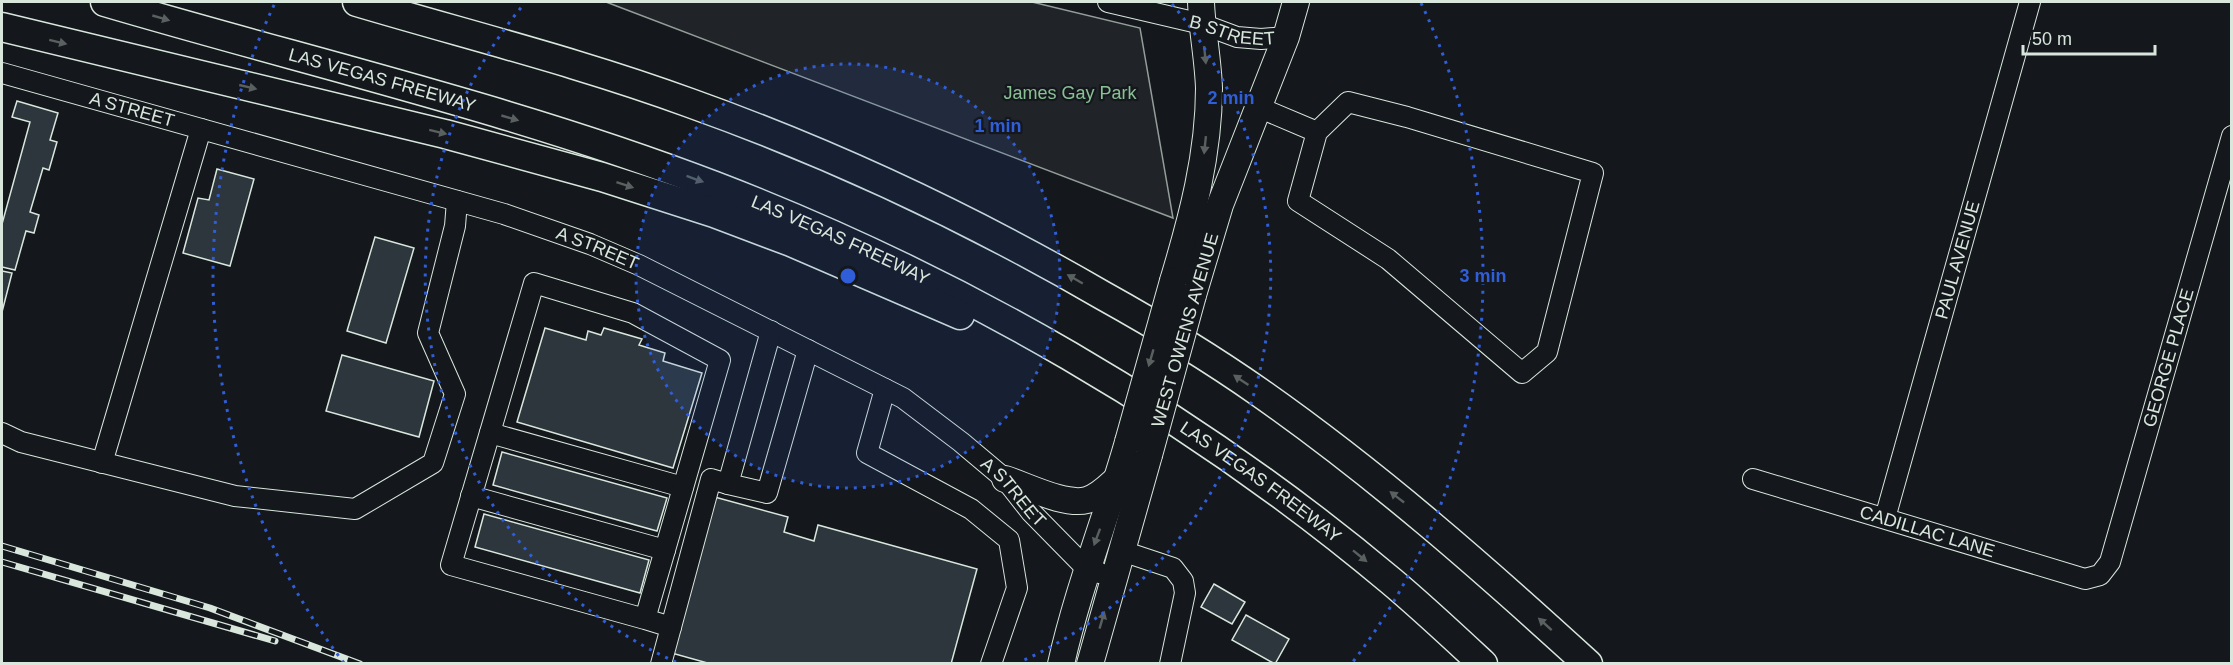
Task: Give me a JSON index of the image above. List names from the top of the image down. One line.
{"streets":{"highway":["LAS VEGAS FREEWAY"],"main road":["WEST OWENS AVENUE"],"street":["B STREET","A STREET","PAUL AVENUE","GEORGE PLACE","CADILLAC LANE"]},"crossings":[["B STREET","WEST OWENS AVENUE"],["A STREET","WEST OWENS AVENUE"],["PAUL AVENUE","CADILLAC LANE"],["GEORGE PLACE","CADILLAC LANE"]],"parks":["James Gay Park"],"scale_bar":"50 m","rings":["2 min","1 min","3 min"]}
